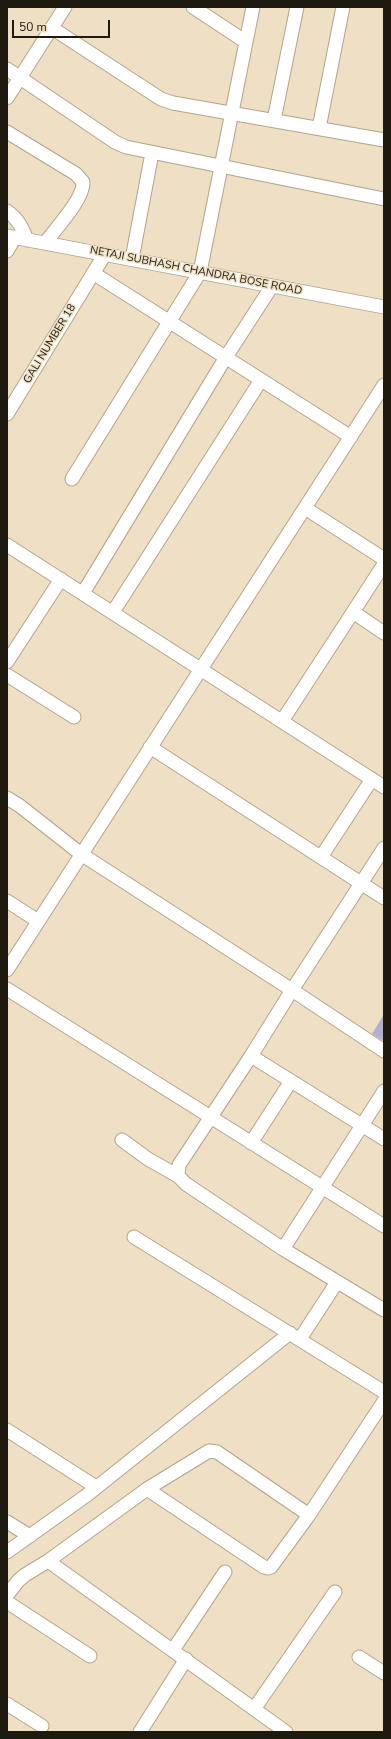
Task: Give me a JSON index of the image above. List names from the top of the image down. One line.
{"streets":{"street":["NETAJI SUBHASH CHANDRA BOSE ROAD","GALI NUMBER 18"]},"crossings":[["NETAJI SUBHASH CHANDRA BOSE ROAD","GALI NUMBER 18"]],"scale_bar":"50 m"}
